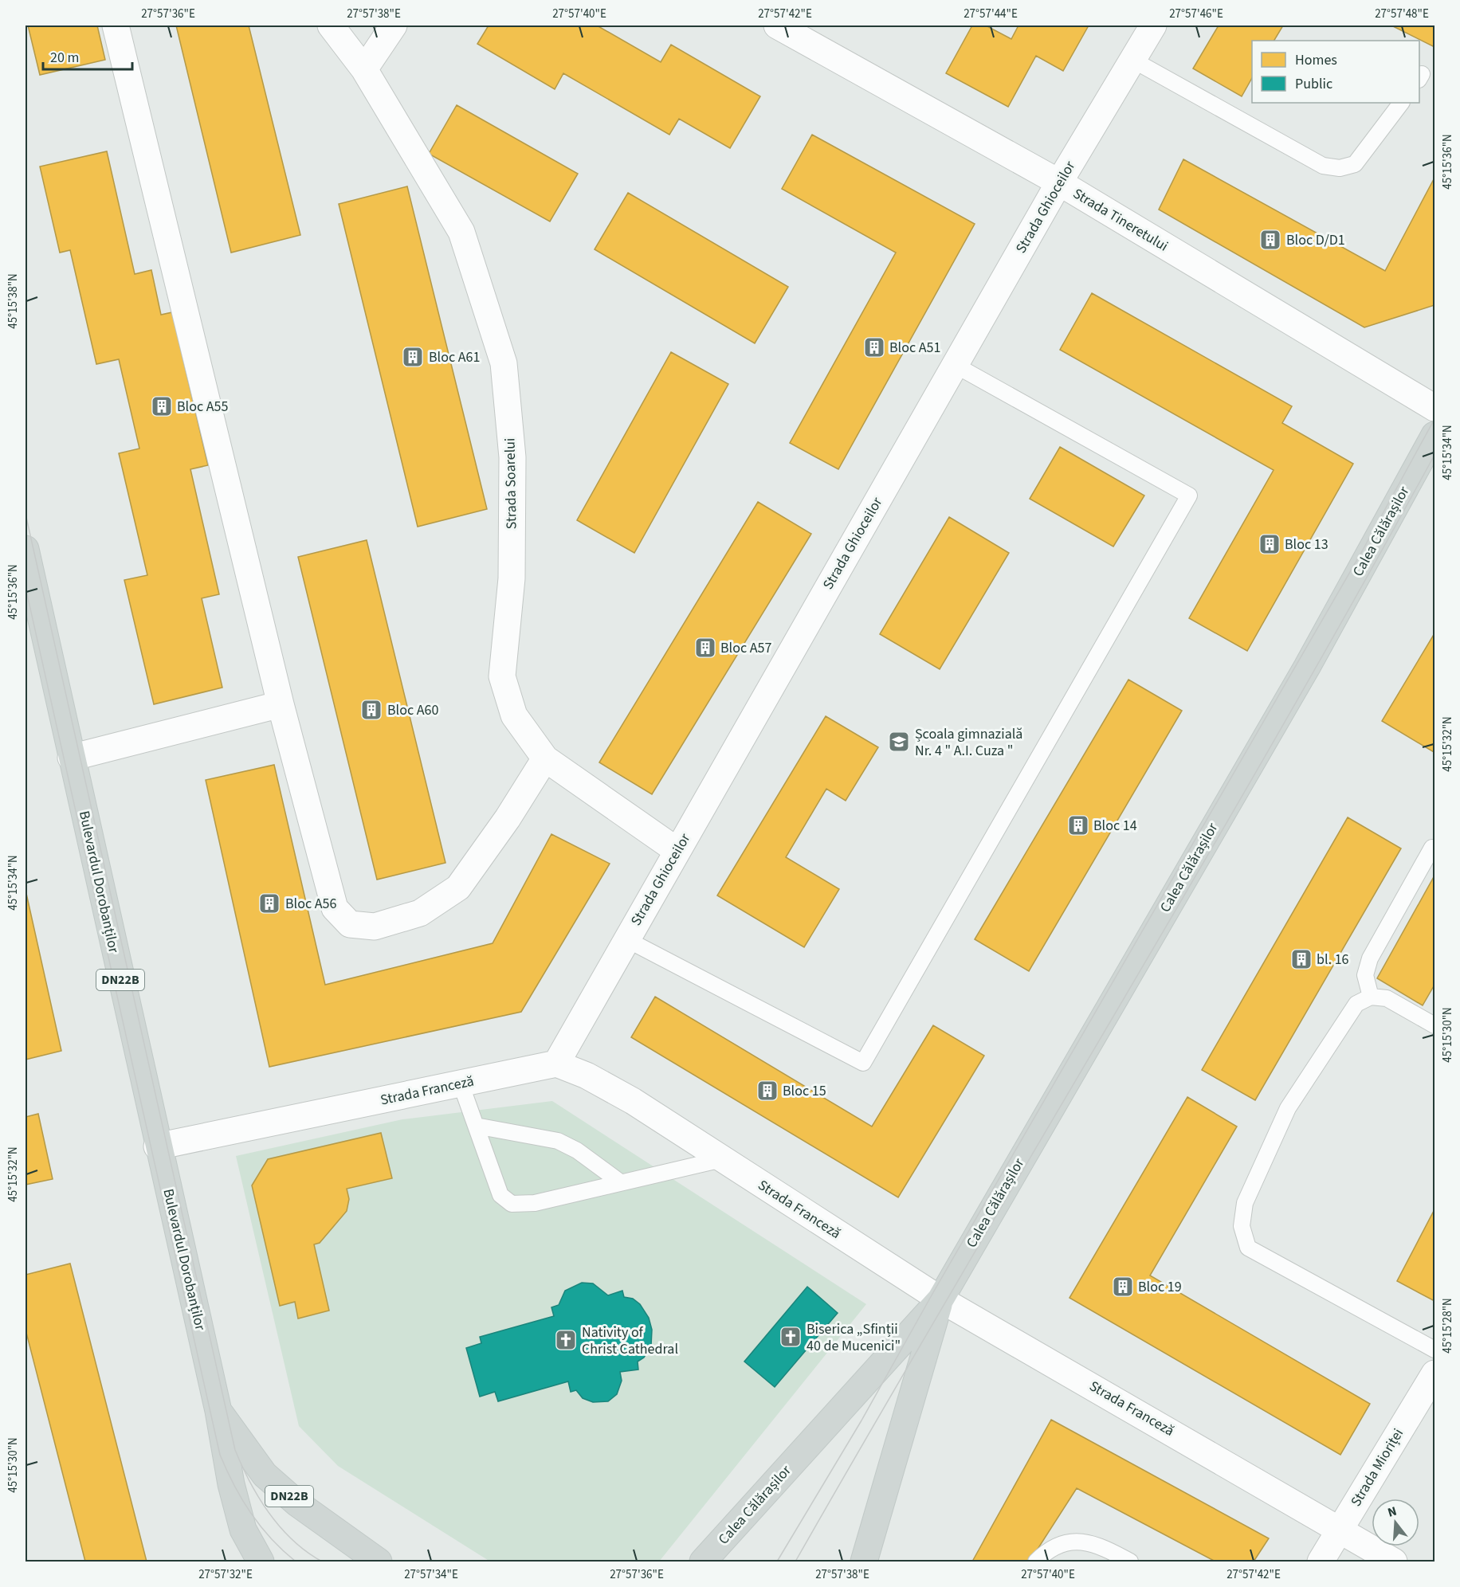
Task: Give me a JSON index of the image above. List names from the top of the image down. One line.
{"streets":{"main road":["Calea Călărașilor","Bulevardul Dorobanților","DN22B"],"street":["Strada Ghioceilor","Strada Tineretului","Strada Soarelui","Strada Franceză","Strada Mioriței"]},"crossings":[["Strada Ghioceilor","Strada Tineretului"],["Strada Ghioceilor","Strada Soarelui"],["Strada Ghioceilor","Strada Franceză"],["Calea Călărașilor","Strada Franceză"],["Bulevardul Dorobanților","Strada Franceză"],["Strada Franceză","Strada Mioriței"]],"places":{"building":["Bloc D/D1","Bloc A51","Bloc A61","Bloc A55","Bloc 13","Bloc A57","Bloc A60","Bloc 14","Bloc A56","bl. 16","Bloc 15","Bloc 19"],"school or university":["Școala gimnazială Nr. 4 \" A.I. Cuza \""],"church":["Biserica „Sfinții 40 de Mucenici\"","Nativity of Christ Cathedral"]},"legend":["Homes","Public"],"scale_bar":"20 m","north":"top","coordinates":["27°57'36\"E","27°57'38\"E","27°57'40\"E","27°57'42\"E","27°57'44\"E","27°57'46\"E","27°57'48\"E","45°15'36\"N","45°15'38\"N","45°15'34\"N","45°15'32\"N","45°15'30\"N","45°15'28\"N","27°57'32\"E","27°57'34\"E"]}
